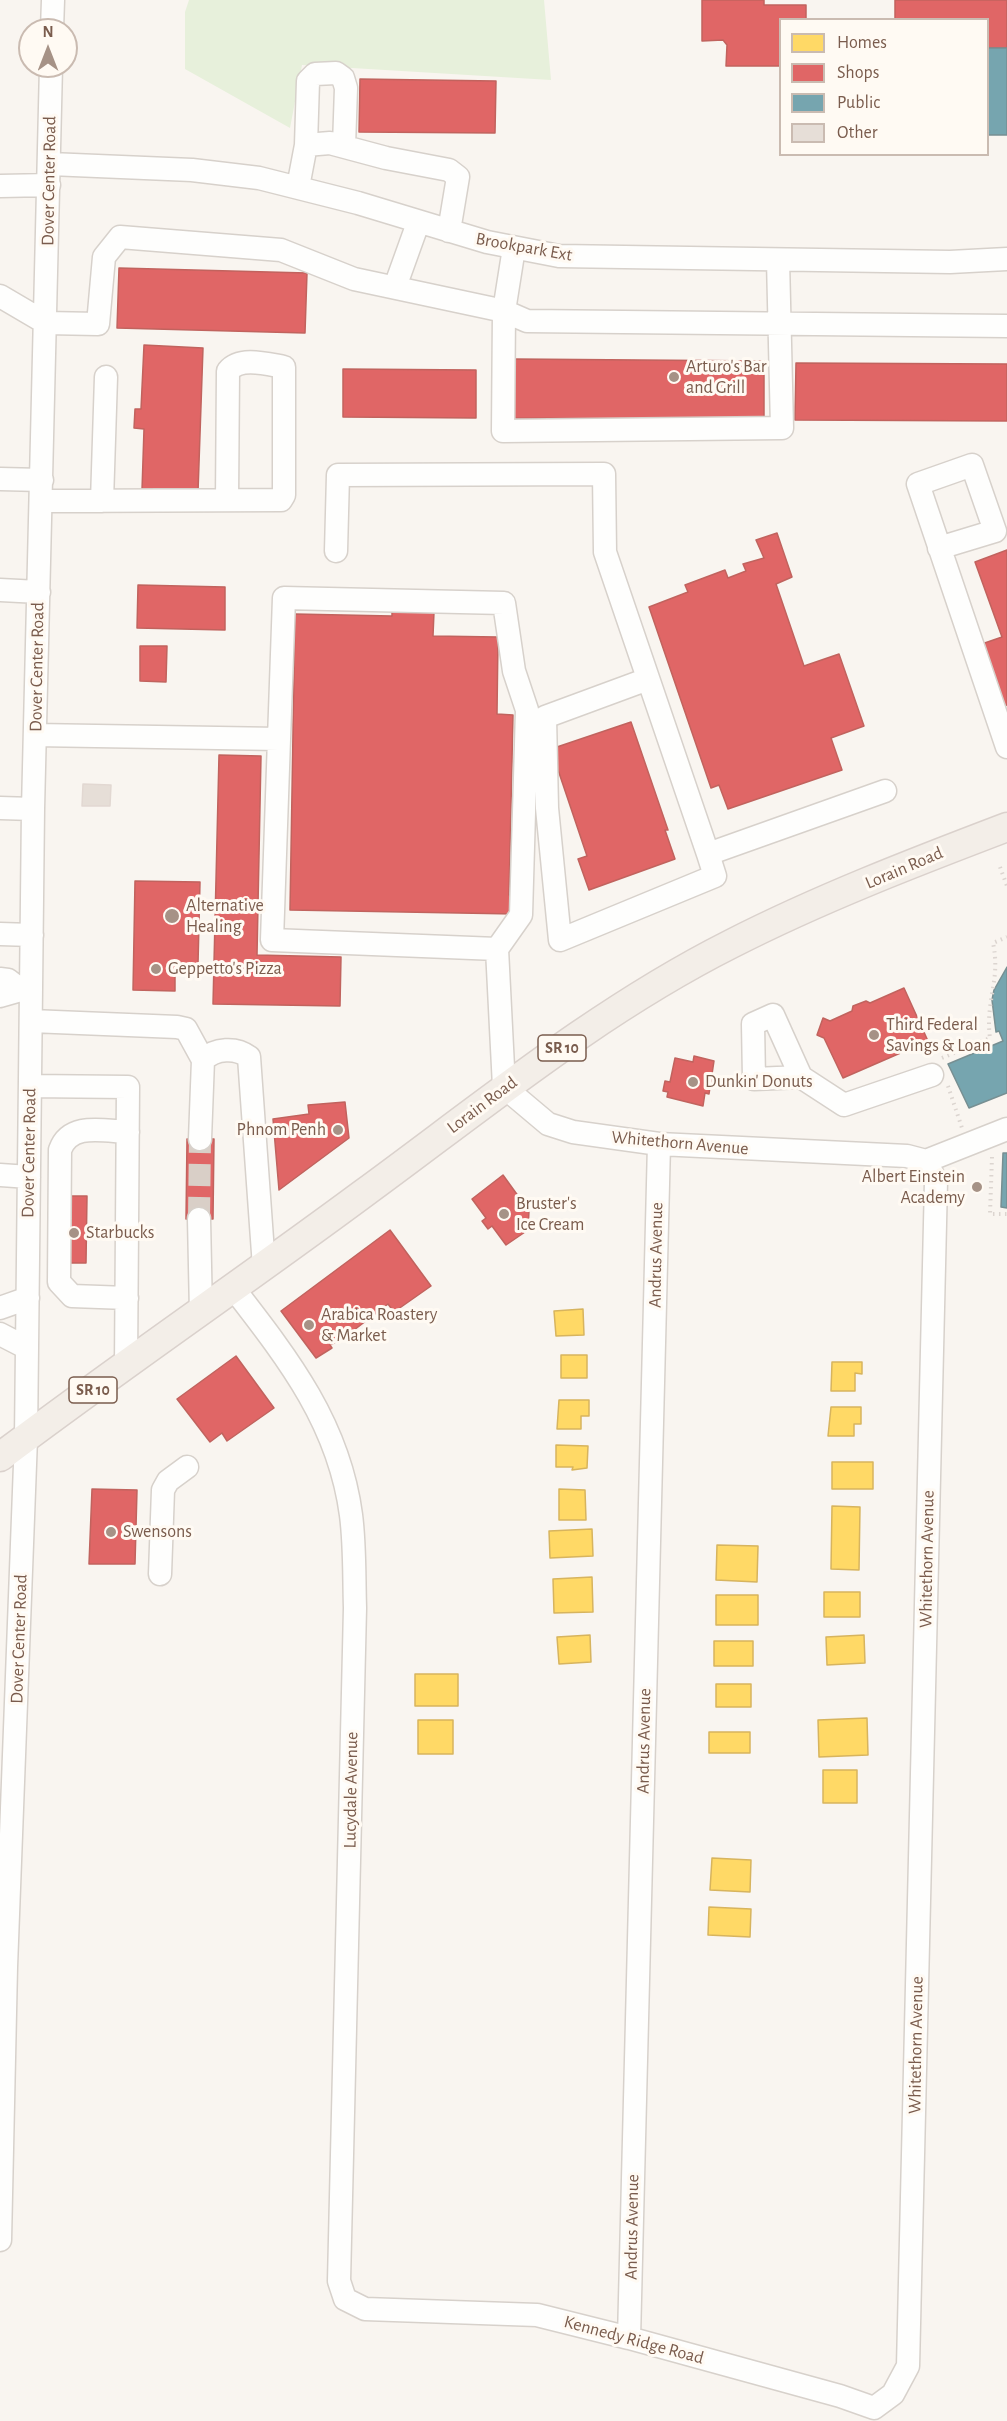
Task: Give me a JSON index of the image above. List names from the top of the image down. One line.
{"streets":{"main road":["Lorain Road","SR 10"],"street":["Dover Center Road","Brookpark Ext","Whitethorn Avenue","Andrus Avenue","Lucydale Avenue","Kennedy Ridge Road"]},"crossings":[["Dover Center Road","Brookpark Ext"],["Dover Center Road","Lorain Road"],["Lorain Road","Whitethorn Avenue"],["Lorain Road","Lucydale Avenue"],["Whitethorn Avenue","Andrus Avenue"],["Whitethorn Avenue","Kennedy Ridge Road"],["Andrus Avenue","Kennedy Ridge Road"],["Lucydale Avenue","Kennedy Ridge Road"]],"places":["Arturo's Bar and Grill","Alternative Healing","Geppetto's Pizza","Third Federal Savings & Loan","Dunkin' Donuts","Phnom Penh","Albert Einstein Academy","Bruster's Ice Cream","Starbucks","Arabica Roastery & Market","Swensons"],"legend":["Homes","Shops","Public","Other"],"north":"top"}
